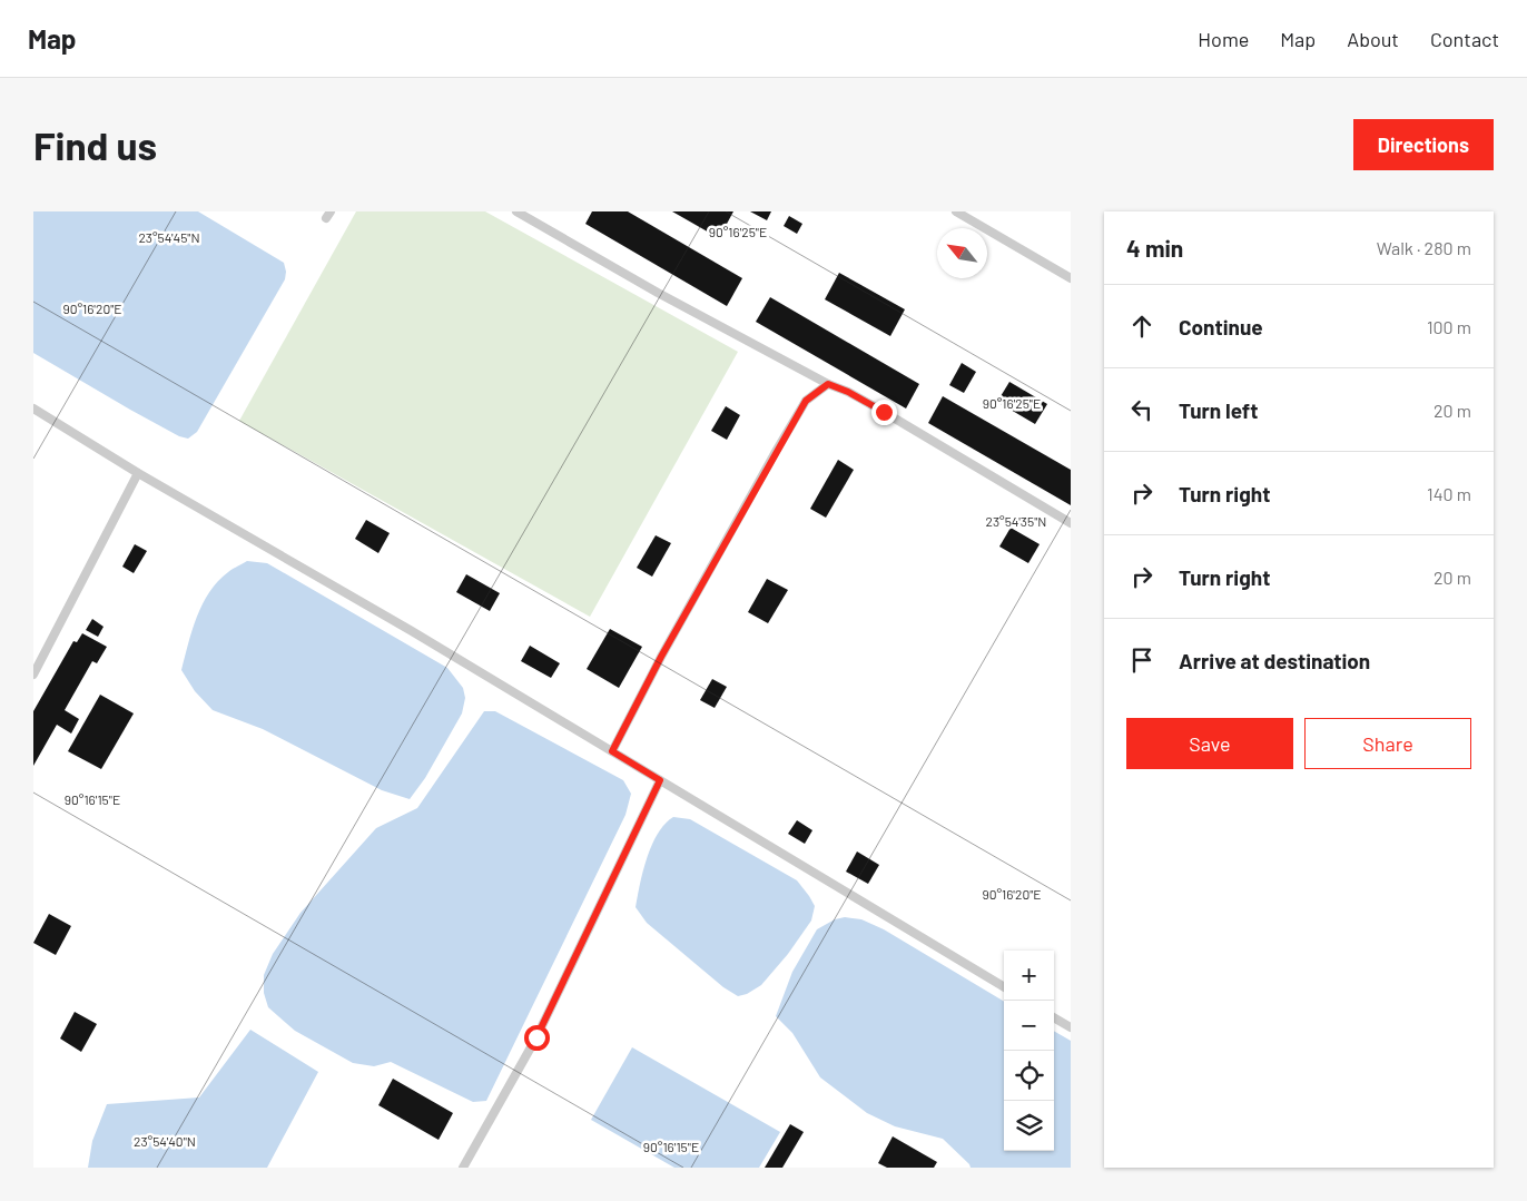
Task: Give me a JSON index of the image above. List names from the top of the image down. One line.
{"north":"top left","page":{"header":"Map","nav":["Home","Map","About","Contact"],"buttons":["Directions",["Save","Share"]],"title":"Find us","heading":["4 min","Walk · 280 m"],"list":[["Continue","100 m"],["Turn left","20 m"],["Turn right","140 m"],["Turn right","20 m"],"Arrive at destination"],"map_buttons":["+","−"]},"coordinates":["90°16'25\"E","23°54'45\"N","90°16'20\"E","23°54'35\"N","90°16'15\"E","23°54'40\"N"]}
